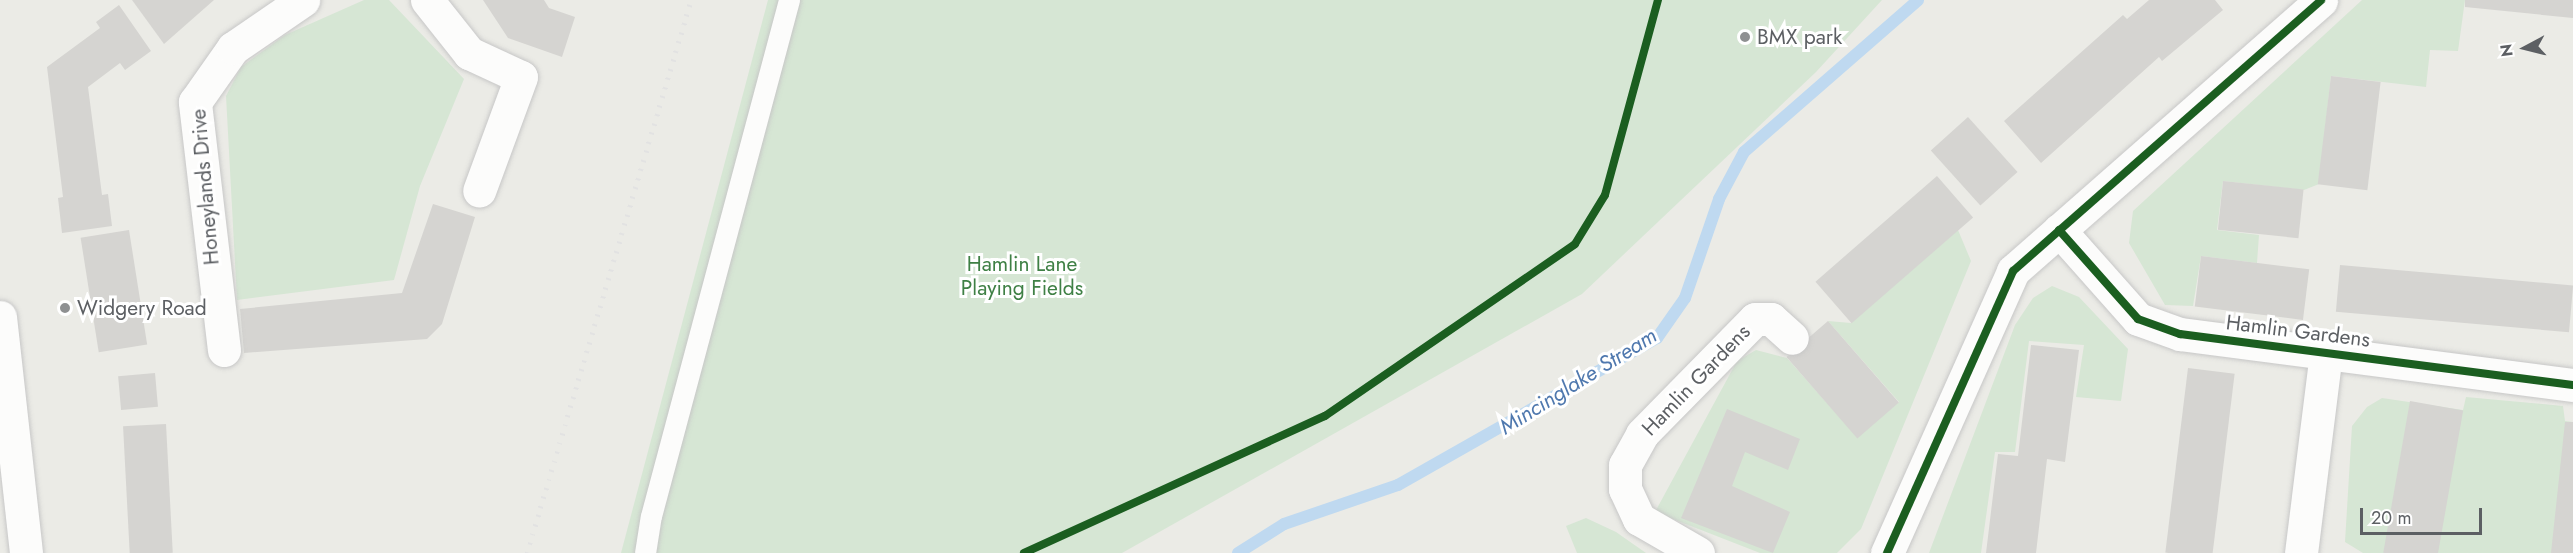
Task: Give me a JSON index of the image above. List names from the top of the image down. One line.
{"streets":{"street":["Honeylands Drive","Hamlin Gardens"]},"water":["Mincinglake Stream"],"parks":["Hamlin Lane Playing Fields"],"places":["BMX park","Widgery Road"],"scale_bar":"20 m","north":"left"}
